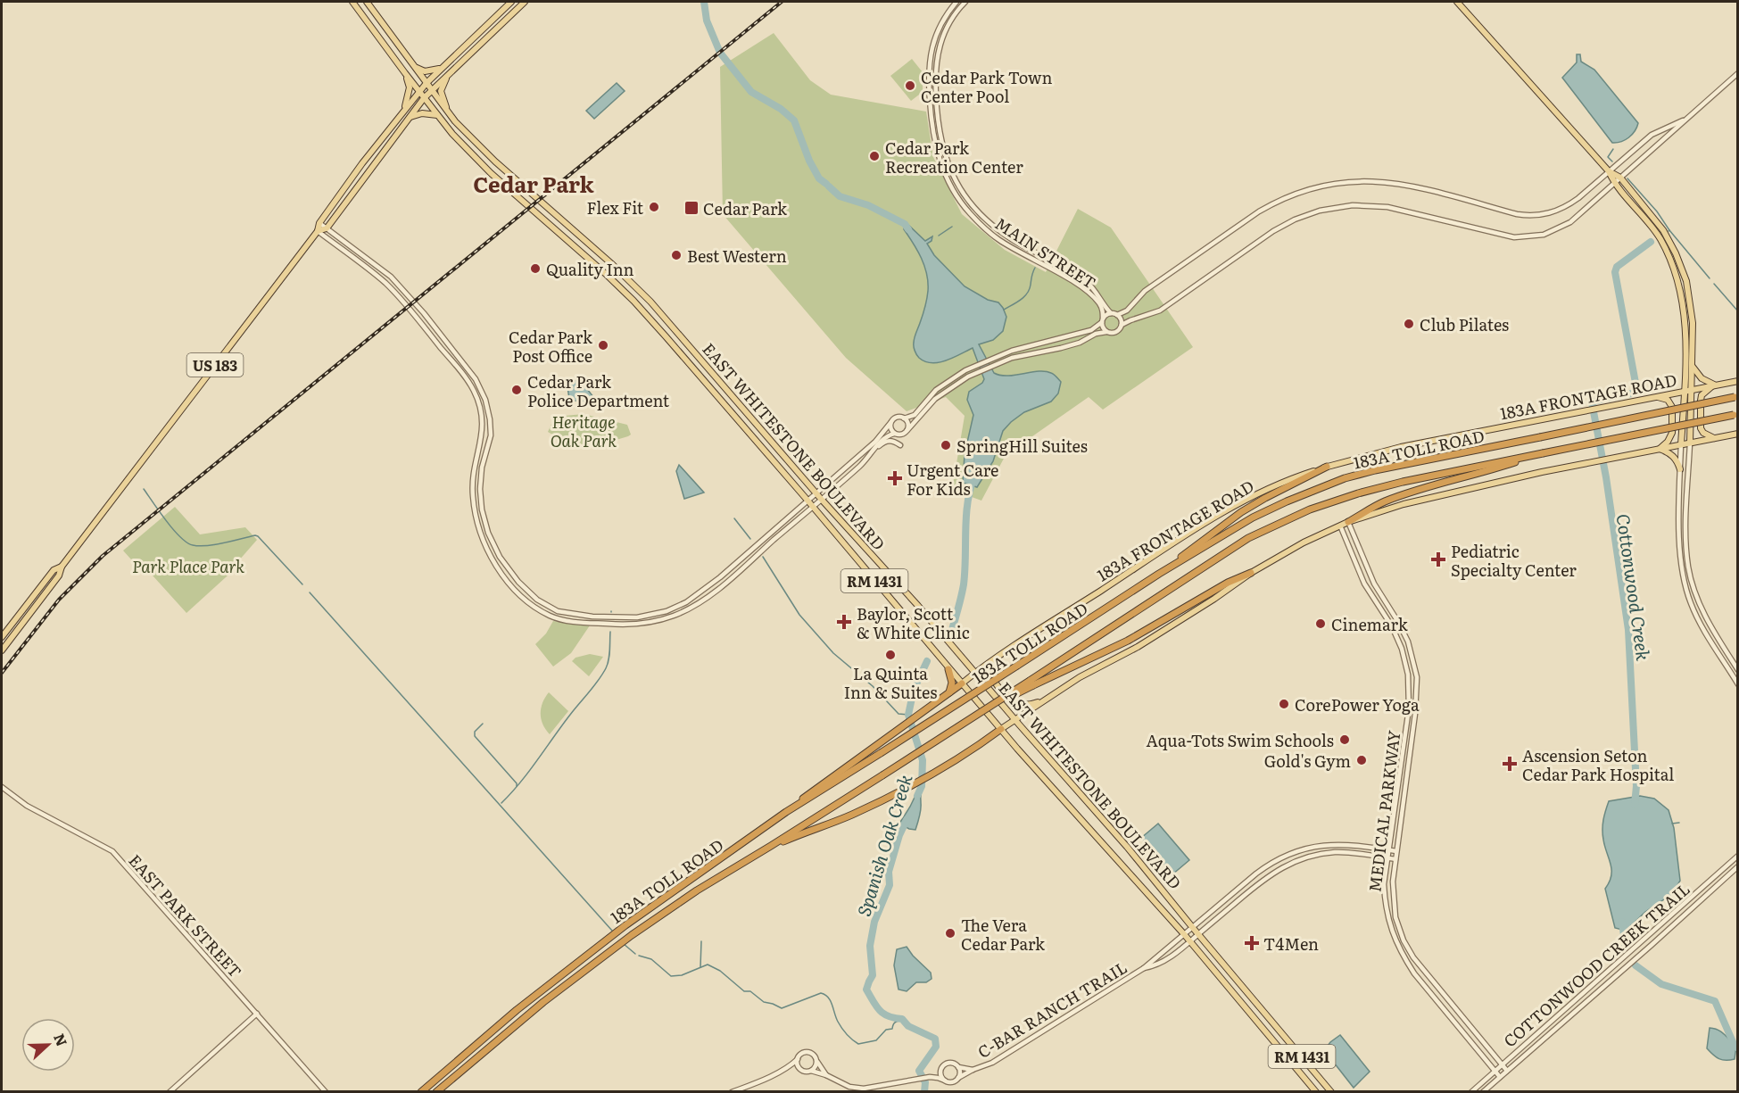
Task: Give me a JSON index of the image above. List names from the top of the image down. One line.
{"streets":{"highway":["183A TOLL ROAD"],"main road":["US 183","183A FRONTAGE ROAD","EAST WHITESTONE BOULEVARD","RM 1431"],"street":["MAIN STREET","MEDICAL PARKWAY","EAST PARK STREET","COTTONWOOD CREEK TRAIL","C-BAR RANCH TRAIL"]},"crossings":[["US 183","EAST WHITESTONE BOULEVARD"],["US 183","RM 1431"],["183A FRONTAGE ROAD","EAST WHITESTONE BOULEVARD"],["EAST WHITESTONE BOULEVARD","RM 1431"],["EAST WHITESTONE BOULEVARD","C-BAR RANCH TRAIL"],["MEDICAL PARKWAY","COTTONWOOD CREEK TRAIL"],["MEDICAL PARKWAY","C-BAR RANCH TRAIL"]],"districts":["Cedar Park"],"water":["Cottonwood Creek","Spanish Oak Creek"],"parks":["Heritage Oak Park","Park Place Park"],"places":{"other":["Cedar Park Town Center Pool","Cedar Park Recreation Center","Flex Fit","Best Western","Quality Inn","Club Pilates","Cedar Park Post Office","Cedar Park Police Department","SpringHill Suites","Cinemark","La Quinta Inn & Suites","CorePower Yoga","Aqua-Tots Swim Schools","Gold's Gym","The Vera Cedar Park"],"transit":["Cedar Park"],"health":["Urgent Care For Kids","Pediatric Specialty Center","Baylor, Scott & White Clinic","Ascension Seton Cedar Park Hospital","T4Men"]},"north":"right"}
